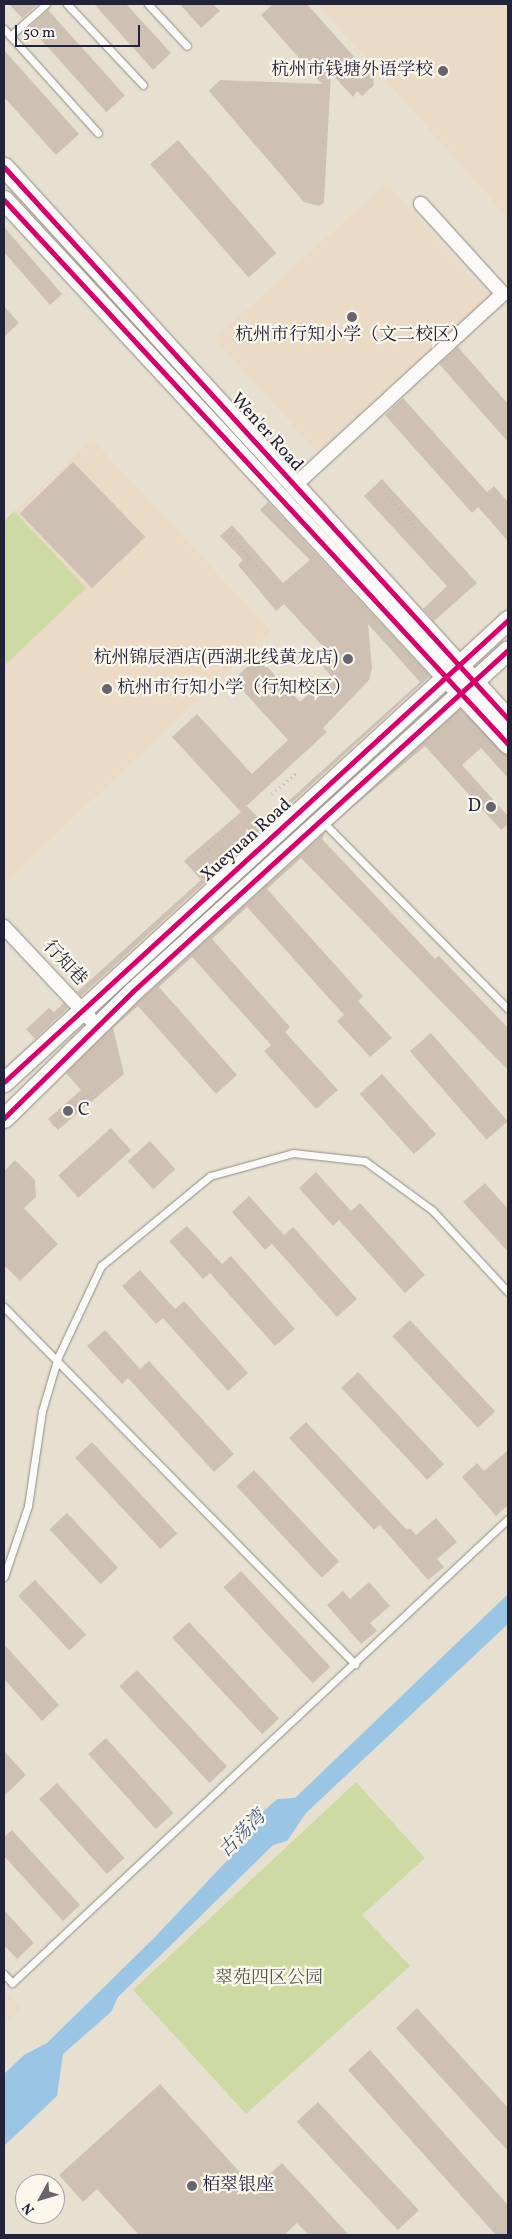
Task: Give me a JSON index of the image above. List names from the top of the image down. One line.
{"streets":{"main road":["Wen'er Road","Xueyuan Road"],"street":["行知巷"]},"crossings":[["Wen'er Road","Xueyuan Road"],["Xueyuan Road","行知巷"]],"water":["古荡湾"],"parks":["翠苑四区公园"],"places":["杭州市钱塘外语学校","杭州市行知小学（文二校区）","杭州锦辰酒店(西湖北线黄龙店)","杭州市行知小学（行知校区）","D","C","栢翠银座"],"scale_bar":"50 m","north":"bottom left"}
